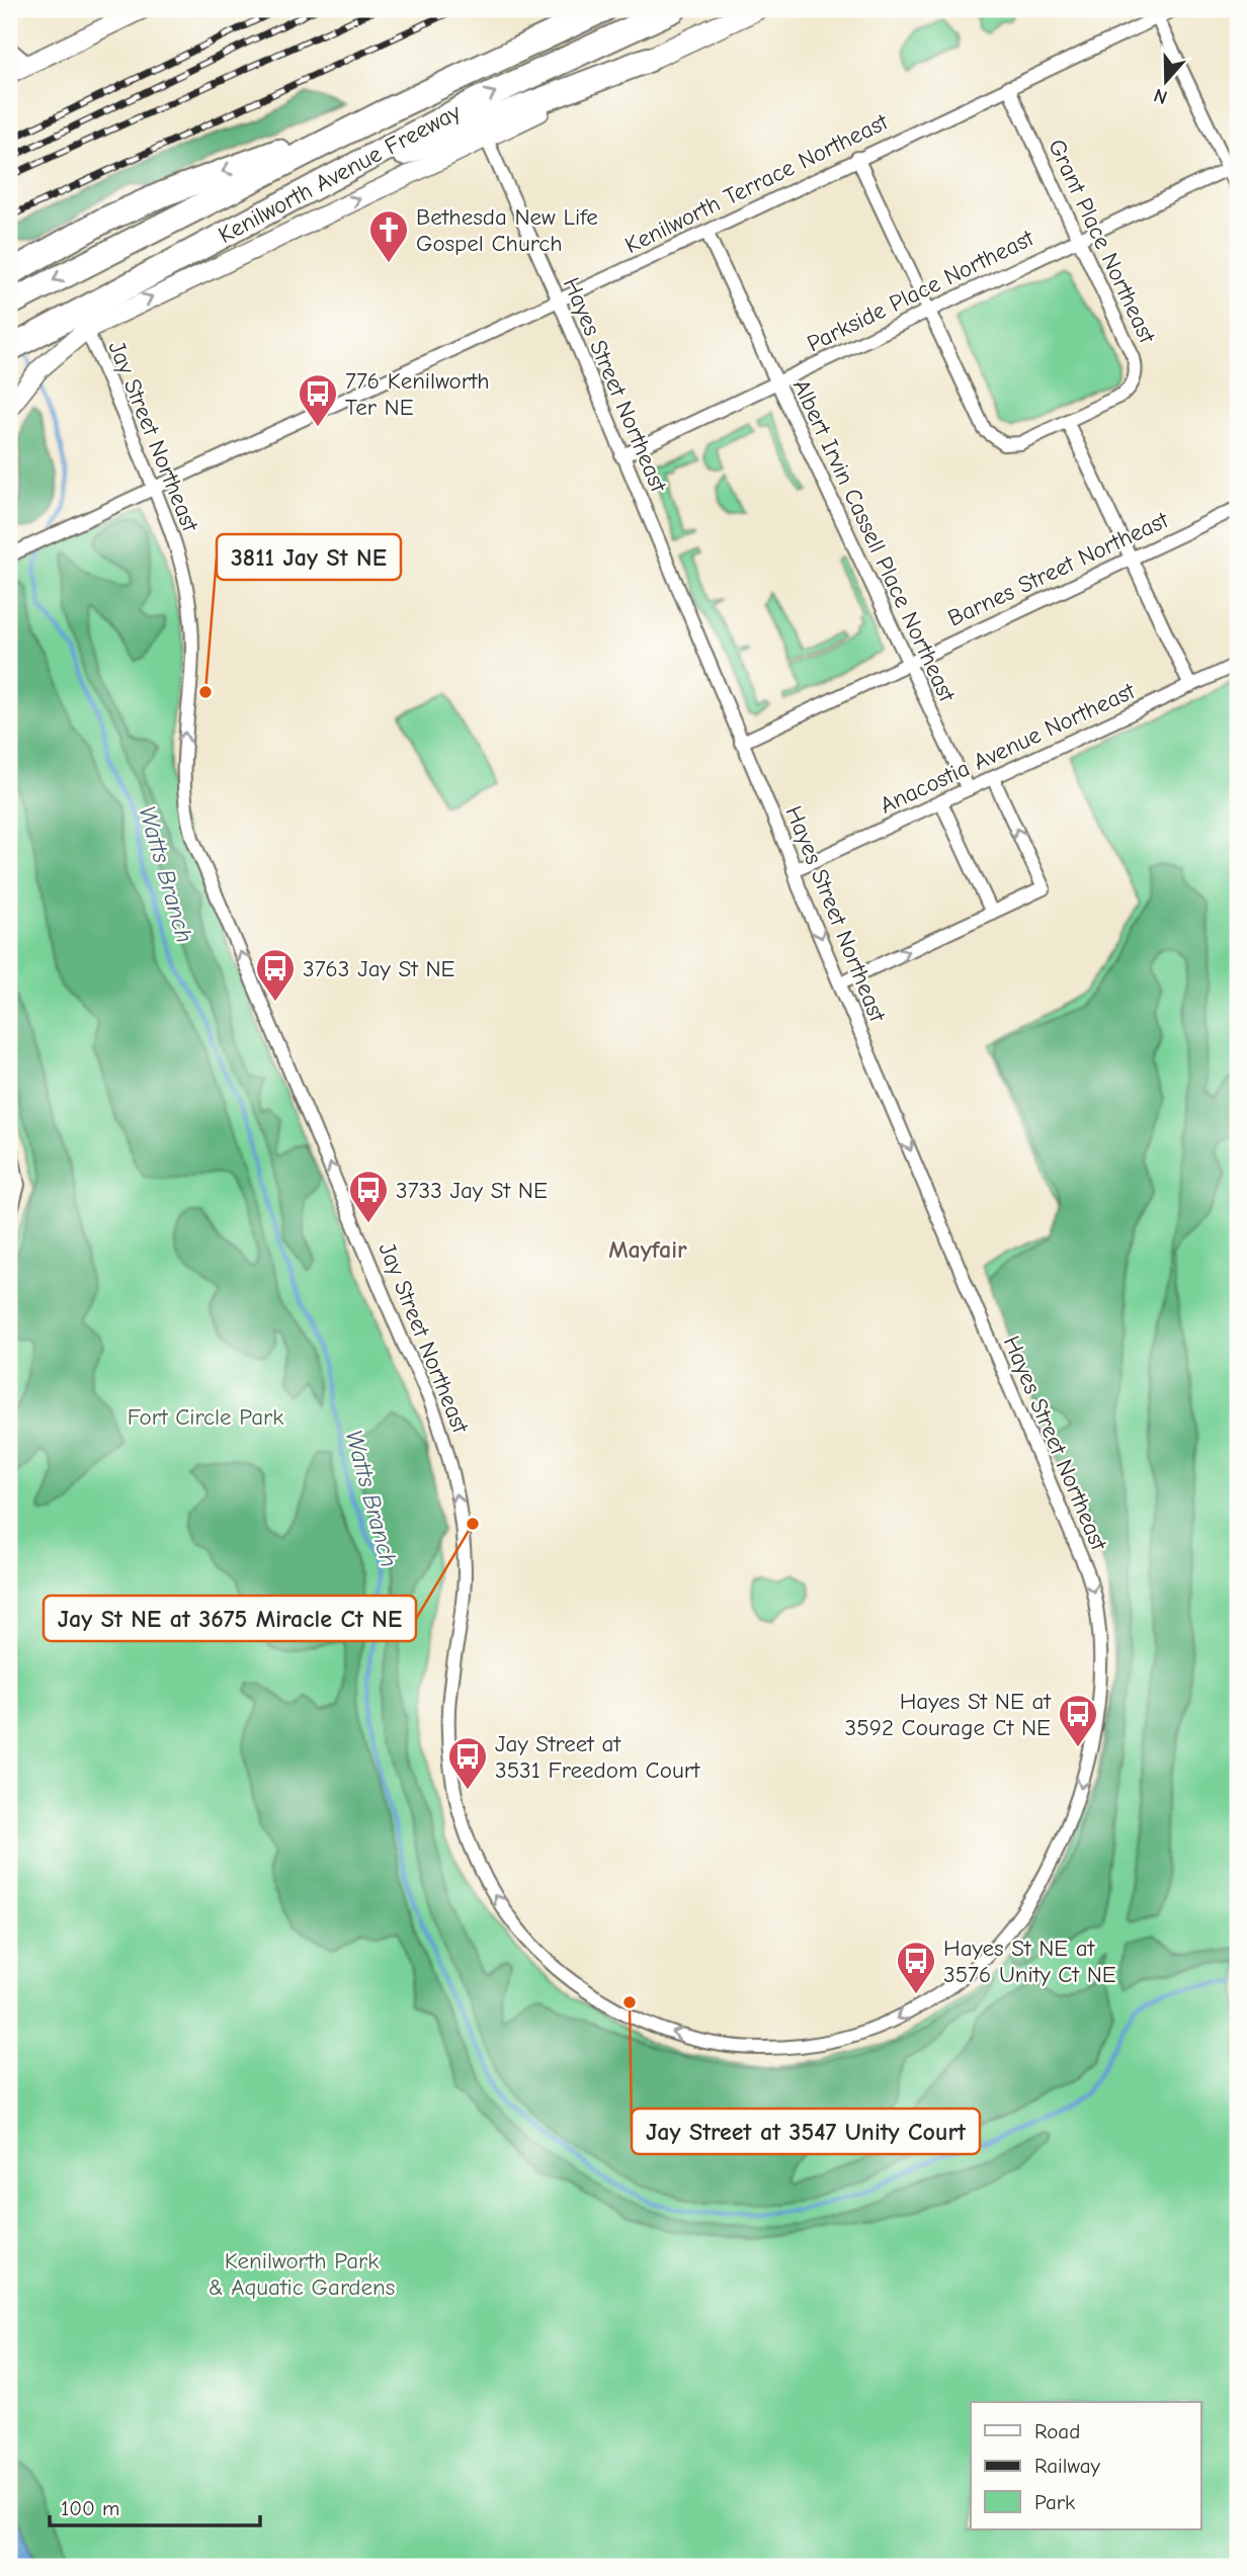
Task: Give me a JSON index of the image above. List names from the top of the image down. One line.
{"streets":{"highway":["Kenilworth Avenue Freeway"],"street":["Kenilworth Terrace Northeast","Grant Place Northeast","Parkside Place Northeast","Hayes Street Northeast","Jay Street Northeast","Albert Irvin Cassell Place Northeast","Barnes Street Northeast","Anacostia Avenue Northeast"]},"crossings":[["Kenilworth Terrace Northeast","Grant Place Northeast"],["Kenilworth Terrace Northeast","Hayes Street Northeast"],["Kenilworth Terrace Northeast","Jay Street Northeast"],["Kenilworth Terrace Northeast","Albert Irvin Cassell Place Northeast"],["Grant Place Northeast","Parkside Place Northeast"],["Parkside Place Northeast","Hayes Street Northeast"],["Parkside Place Northeast","Albert Irvin Cassell Place Northeast"],["Hayes Street Northeast","Jay Street Northeast"],["Hayes Street Northeast","Barnes Street Northeast"],["Hayes Street Northeast","Anacostia Avenue Northeast"],["Albert Irvin Cassell Place Northeast","Barnes Street Northeast"],["Albert Irvin Cassell Place Northeast","Anacostia Avenue Northeast"]],"one_way":["Hayes Street Northeast"],"districts":["Mayfair"],"water":["Watts Branch"],"parks":["Fort Circle Park","Kenilworth Park & Aquatic Gardens"],"places":{"church":["Bethesda New Life Gospel Church"],"bus stop":["776 Kenilworth Ter NE","3763 Jay St NE","3733 Jay St NE","Hayes St NE at 3592 Courage Ct NE","Jay Street at 3531 Freedom Court","Hayes St NE at 3576 Unity Ct NE"],"other":["3811 Jay St NE","Jay St NE at 3675 Miracle Ct NE","Jay Street at 3547 Unity Court"]},"legend":["Road","Railway","Park"],"scale_bar":"100 m","north":"bottom"}
